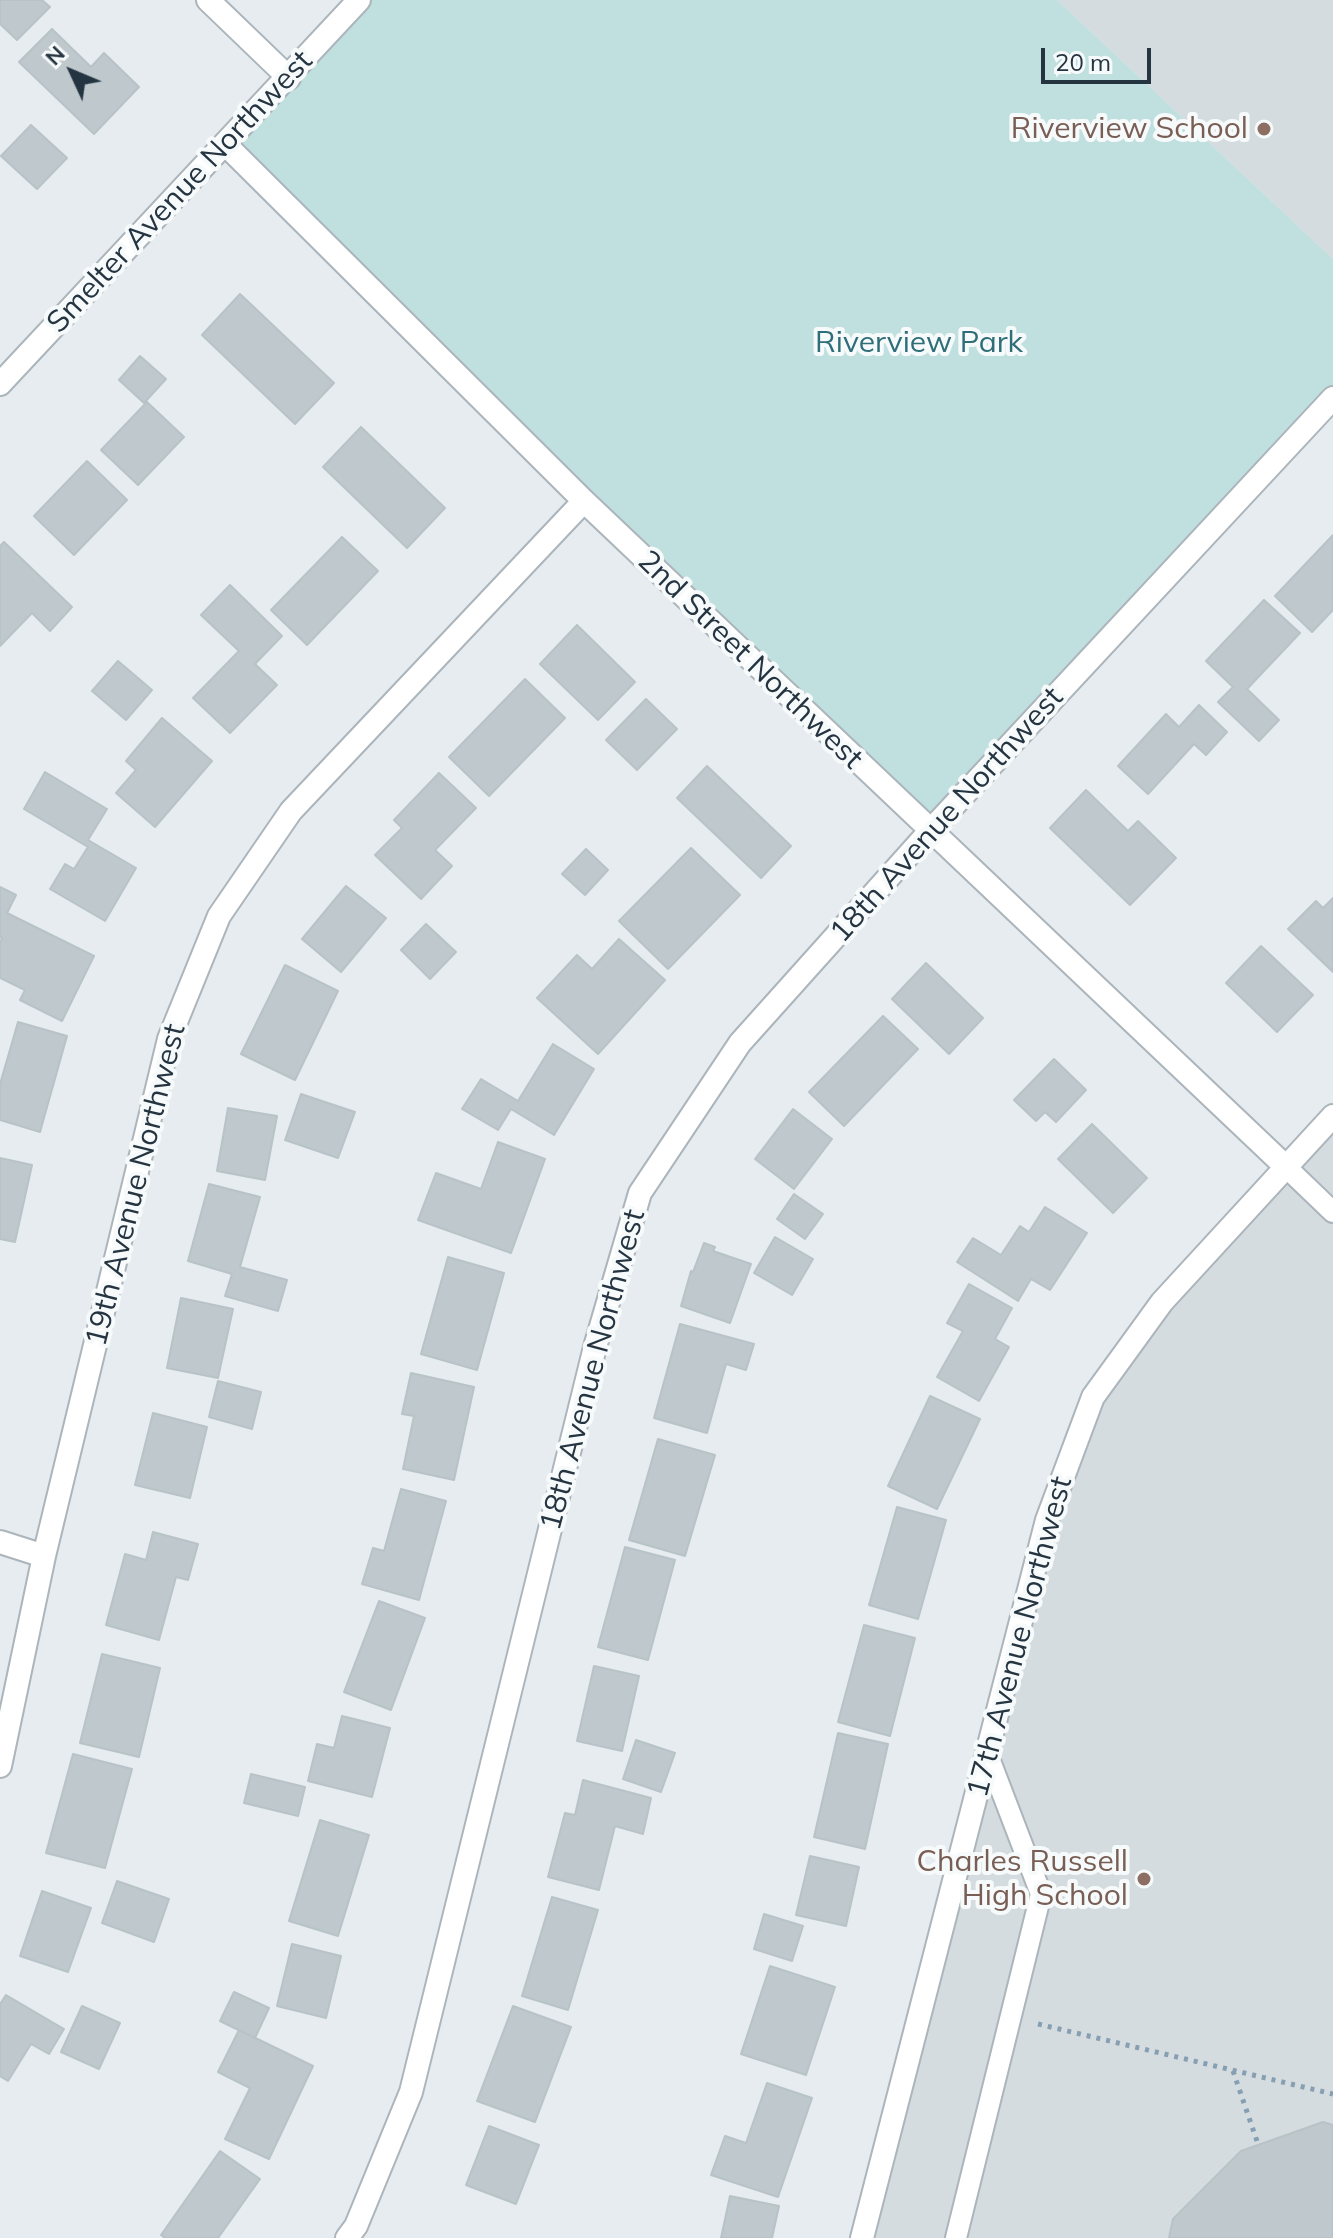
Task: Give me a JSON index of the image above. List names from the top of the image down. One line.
{"streets":{"street":["Smelter Avenue Northwest","2nd Street Northwest","18th Avenue Northwest","19th Avenue Northwest","17th Avenue Northwest"]},"crossings":[["Smelter Avenue Northwest","2nd Street Northwest"],["2nd Street Northwest","18th Avenue Northwest"],["2nd Street Northwest","19th Avenue Northwest"],["2nd Street Northwest","17th Avenue Northwest"]],"parks":["Riverview Park"],"places":["Riverview School","Charles Russell High School"],"scale_bar":"20 m","north":"top left"}
